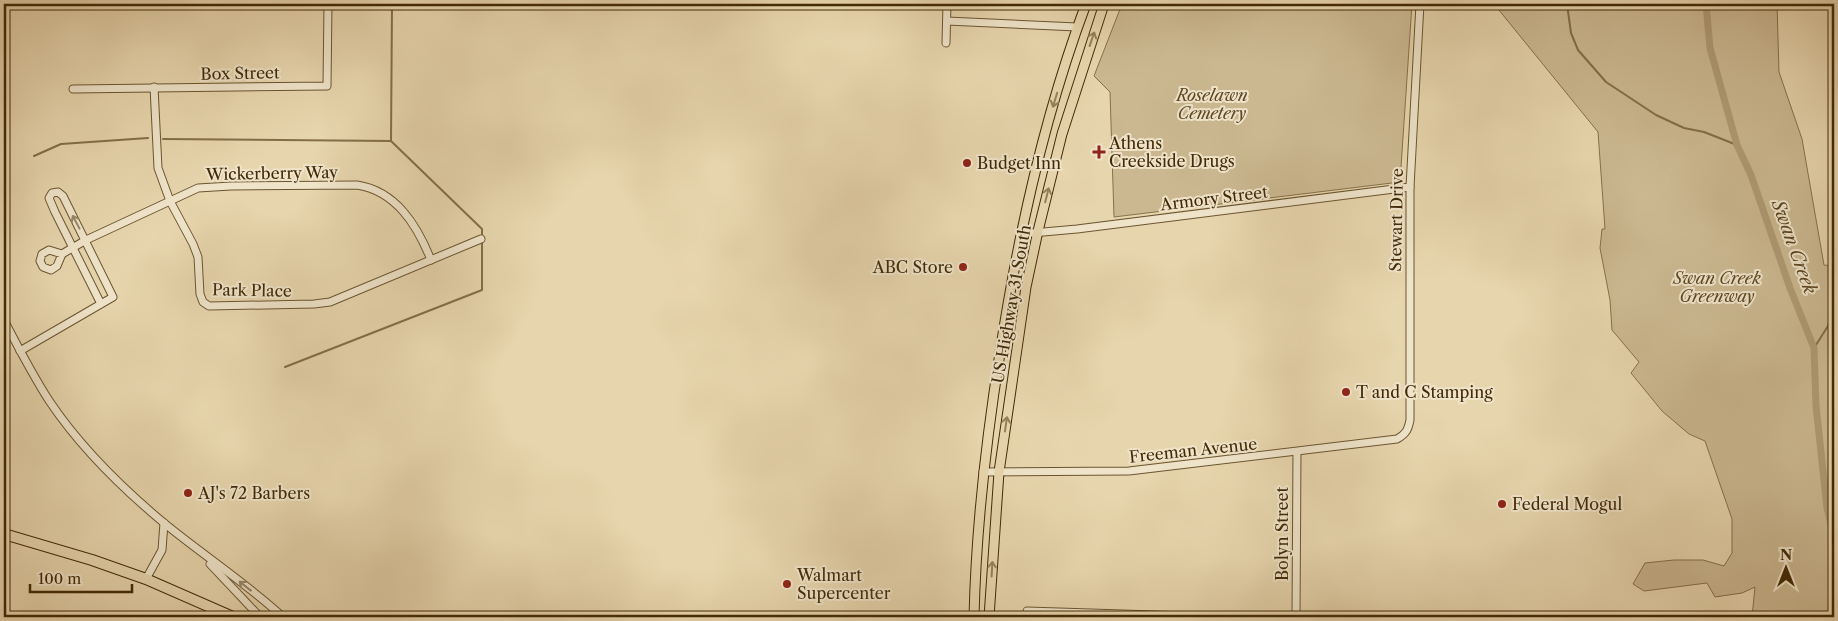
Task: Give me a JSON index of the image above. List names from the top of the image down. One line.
{"streets":{"main road":["US Highway 31 South"],"street":["Box Street","Wickerberry Way","Armory Street","Stewart Drive","Park Place","Freeman Avenue","Bolyn Street"]},"crossings":[["Box Street","Park Place"],["Wickerberry Way","Park Place"],["Armory Street","Stewart Drive"],["Armory Street","US Highway 31 South"],["Stewart Drive","Freeman Avenue"],["US Highway 31 South","Freeman Avenue"],["Freeman Avenue","Bolyn Street"]],"water":["Swan Creek"],"parks":["Roselawn Cemetery","Swan Creek Greenway"],"places":{"health":["Athens Creekside Drugs"],"other":["Budget Inn","ABC Store","T and C Stamping","AJ's 72 Barbers","Federal Mogul","Walmart Supercenter"]},"scale_bar":"100 m","north":"top"}
